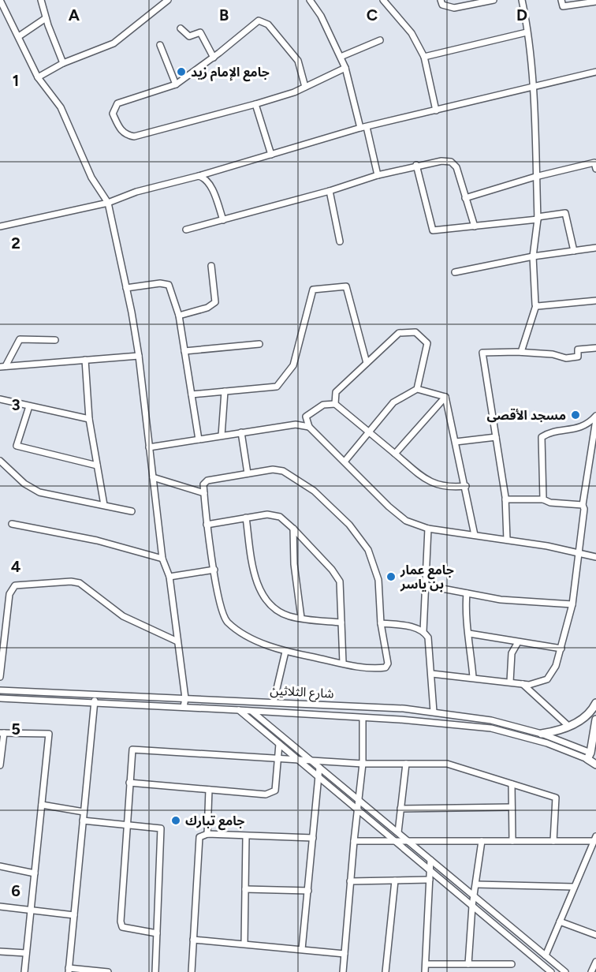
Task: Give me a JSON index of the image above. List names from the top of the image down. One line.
{"streets":{"main road":["شارع الثلاثين"]},"places":["جامع الإمام زيد","مسجد الأقصى","جامع عمار بن ياسر","جامع تبارك"],"grid":{"columns":["A","B","C","D"],"rows":["1","2","3","4","5","6"]}}
